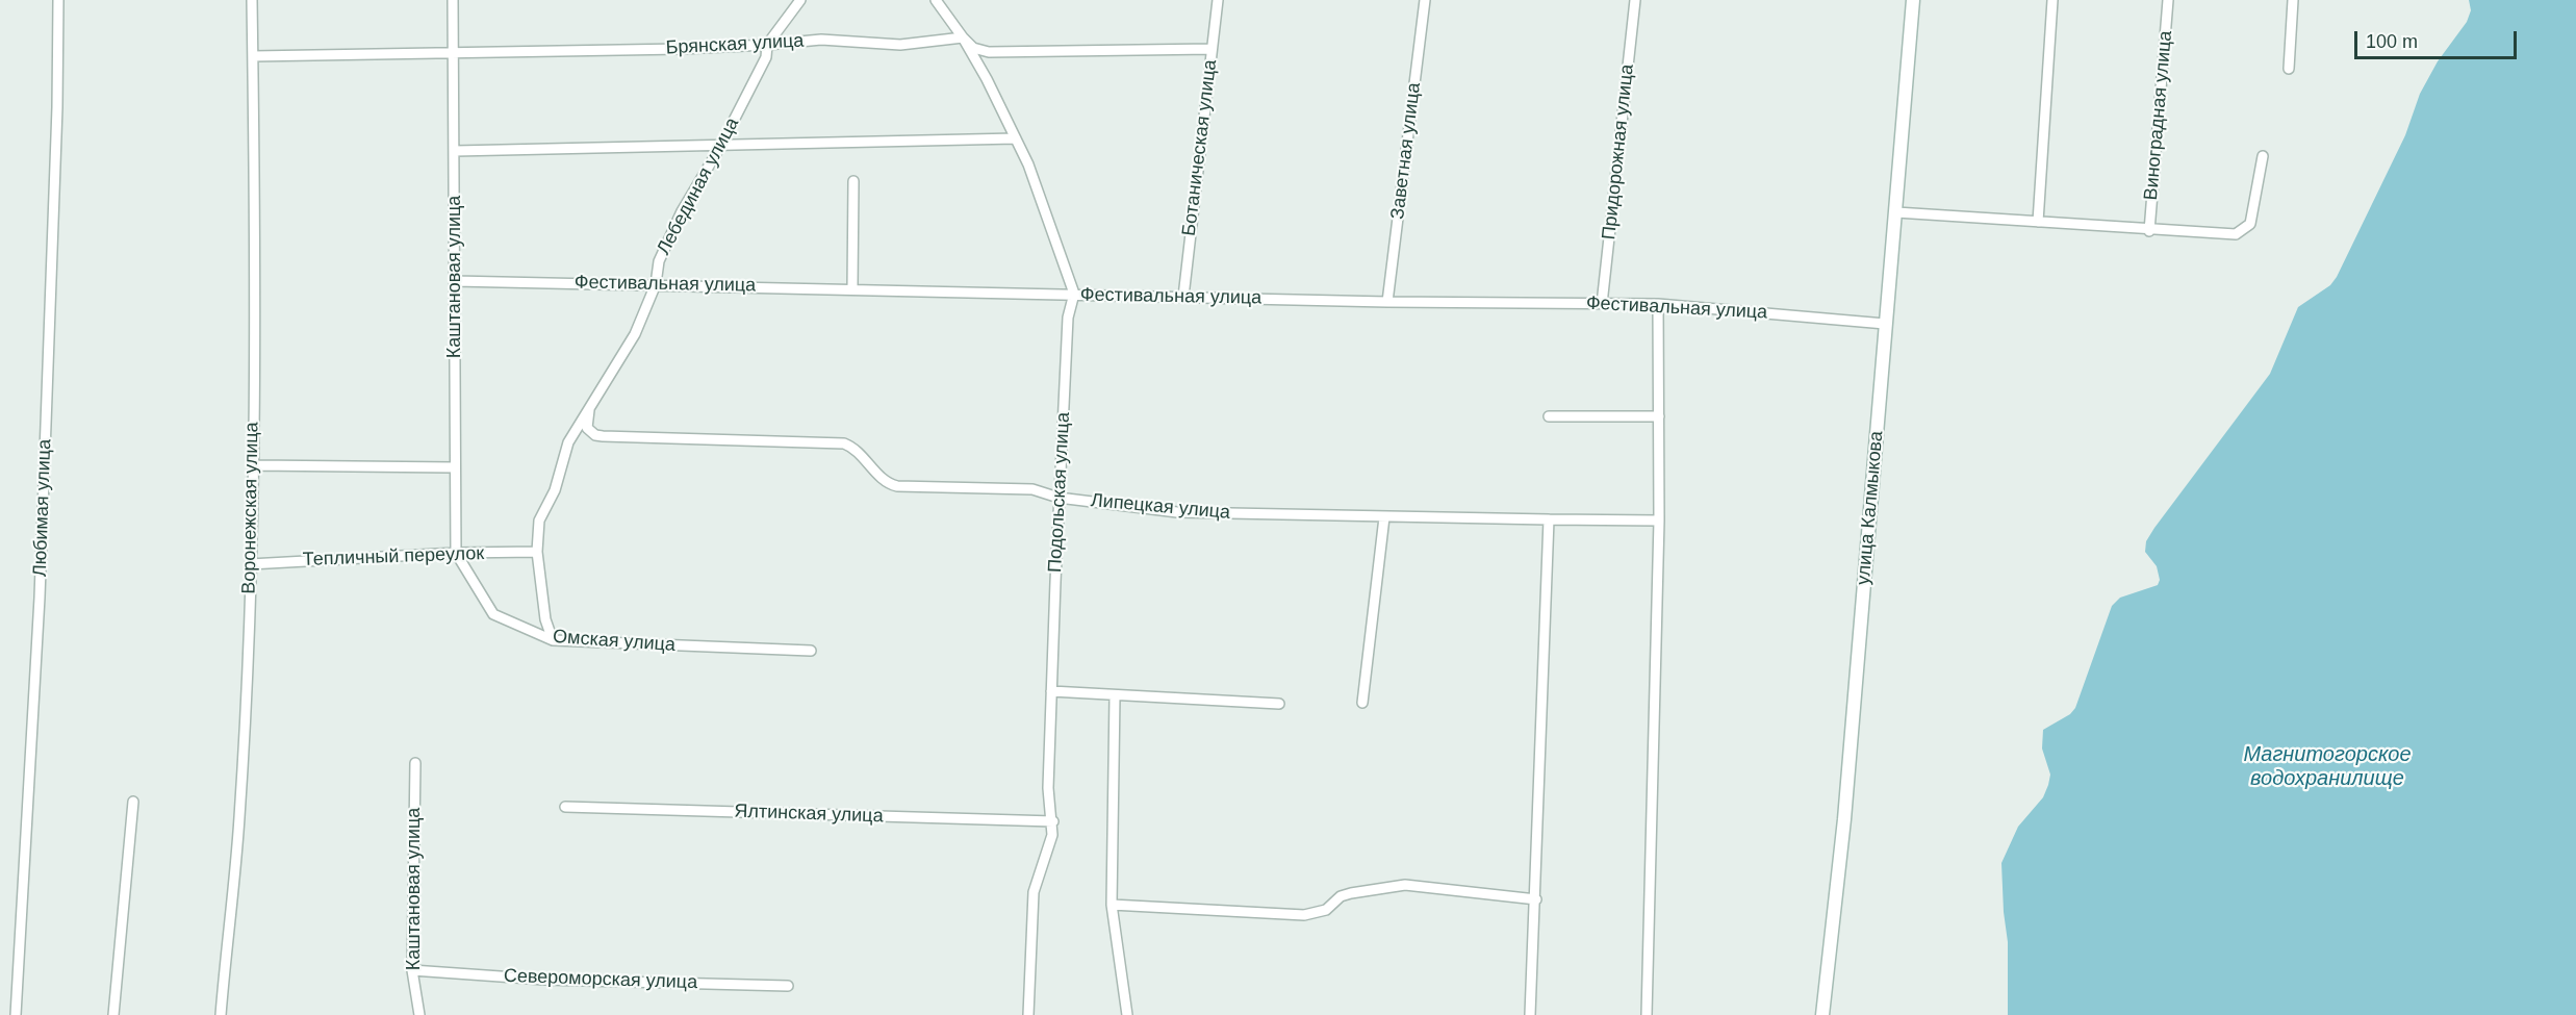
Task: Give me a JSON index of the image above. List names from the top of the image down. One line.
{"streets":{"main road":["улица Калмыкова"],"street":["Брянская улица","Виноградная улица","Ботаническая улица","Заветная улица","Придорожная улица","Лебединая улица","Каштановая улица","Фестивальная улица","Подольская улица","Липецкая улица","Любимая улица","Воронежская улица","Тепличный переулок","Омская улица","Ялтинская улица","Североморская улица"]},"crossings":[["Брянская улица","Лебединая улица"],["Брянская улица","Каштановая улица"],["Брянская улица","Воронежская улица"],["Ботаническая улица","Фестивальная улица"],["Заветная улица","Фестивальная улица"],["Придорожная улица","Фестивальная улица"],["Лебединая улица","Фестивальная улица"],["Лебединая улица","Липецкая улица"],["Лебединая улица","Тепличный переулок"],["Лебединая улица","Омская улица"],["Каштановая улица","Фестивальная улица"],["Каштановая улица","Тепличный переулок"],["Каштановая улица","Омская улица"],["Каштановая улица","Североморская улица"],["Фестивальная улица","Подольская улица"],["Фестивальная улица","улица Калмыкова"],["Подольская улица","Липецкая улица"],["Подольская улица","Ялтинская улица"],["Воронежская улица","Тепличный переулок"],["Тепличный переулок","Омская улица"]],"water":["Магнитогорское водохранилище"],"scale_bar":"100 m"}
